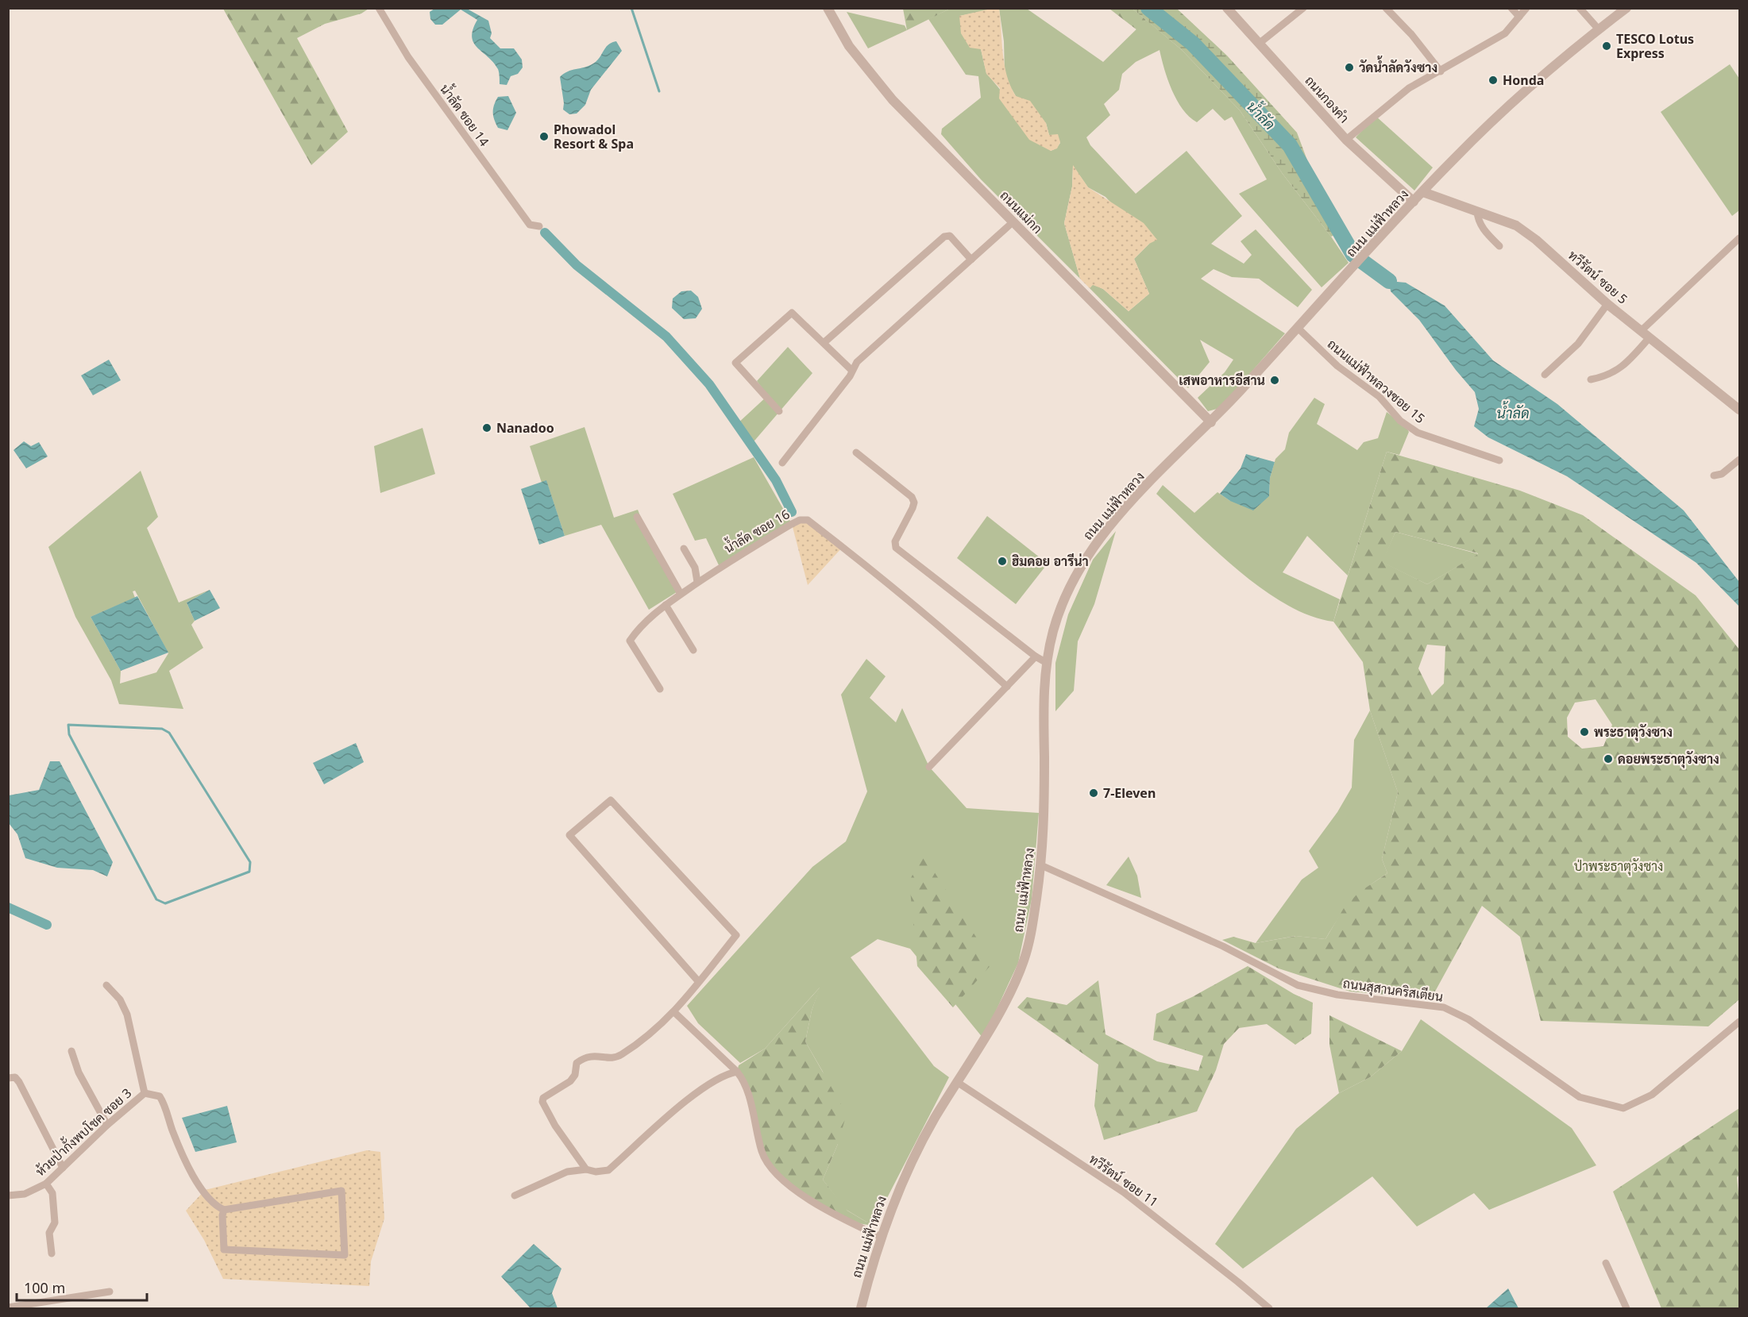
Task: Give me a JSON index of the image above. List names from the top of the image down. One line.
{"streets":{"street":["ถนนกองคำ","น้ำลัด ซอย 14","ถนนแม่กก","ถนน แม่ฟ้าหลวง","ทวีรัตน์ ซอย 5","ถนนแม่ฟ้าหลวงซอย 15","น้ำลัด ซอย 16","ถนนสุสานคริสเตียน","ห้วยป่ากั้งพบโชค ซอย 3","ทวีรัตน์ ซอย 11"]},"crossings":[["ถนนกองคำ","ถนน แม่ฟ้าหลวง"],["ถนนแม่กก","ถนน แม่ฟ้าหลวง"],["ถนน แม่ฟ้าหลวง","ทวีรัตน์ ซอย 5"],["ถนน แม่ฟ้าหลวง","ถนนแม่ฟ้าหลวงซอย 15"],["ถนน แม่ฟ้าหลวง","ถนนสุสานคริสเตียน"],["ถนน แม่ฟ้าหลวง","ทวีรัตน์ ซอย 11"]],"water":["น้ำลัด"],"parks":["ป่าพระธาตุวังซาง"],"places":["TESCO Lotus Express","วัดน้ำลัดวังซาง","Honda","Phowadol Resort & Spa","เสพอาหารอีสาน","Nanadoo","ฮิมดอย อารีน่า","พระธาตุวังซาง","ดอยพระธาตุวังซาง","7-Eleven"],"scale_bar":"100 m"}
